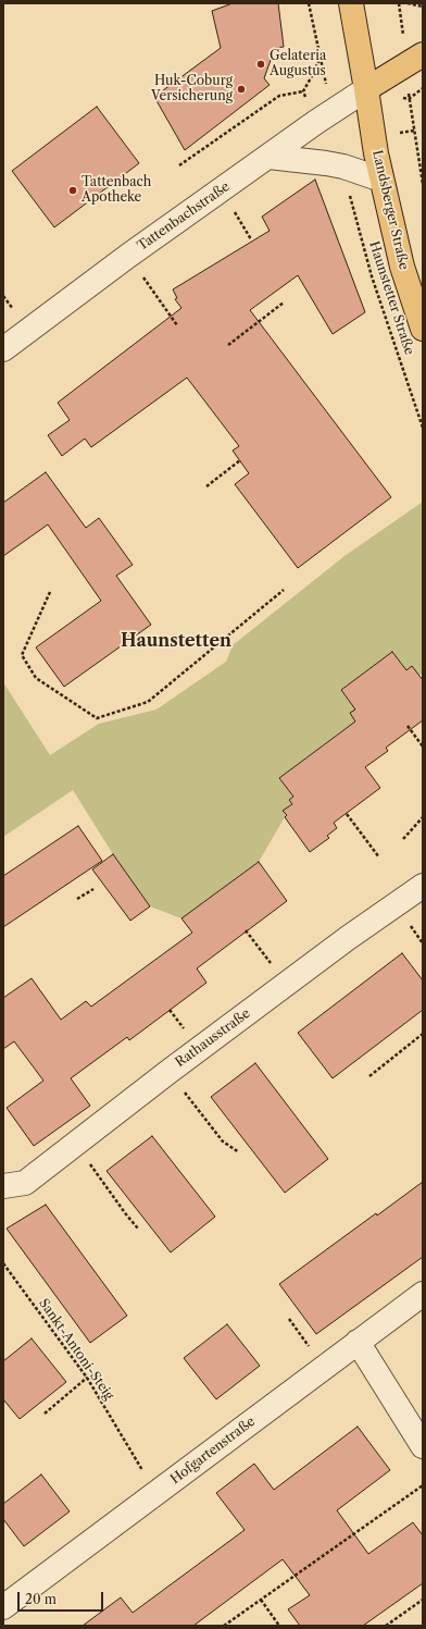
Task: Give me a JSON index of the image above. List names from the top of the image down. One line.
{"streets":{"main road":["Landsberger Straße"],"street":["Tattenbachstraße","Rathausstraße","Hofgartenstraße"],"path":["Haunstetter Straße","Sankt-Antoni-Steig"]},"crossings":[["Landsberger Straße","Tattenbachstraße"],["Sankt-Antoni-Steig","Hofgartenstraße"]],"districts":["Haunstetten"],"places":["Gelateria Augustus","Huk-Coburg Versicherung","Tattenbach Apotheke"],"scale_bar":"20 m"}
